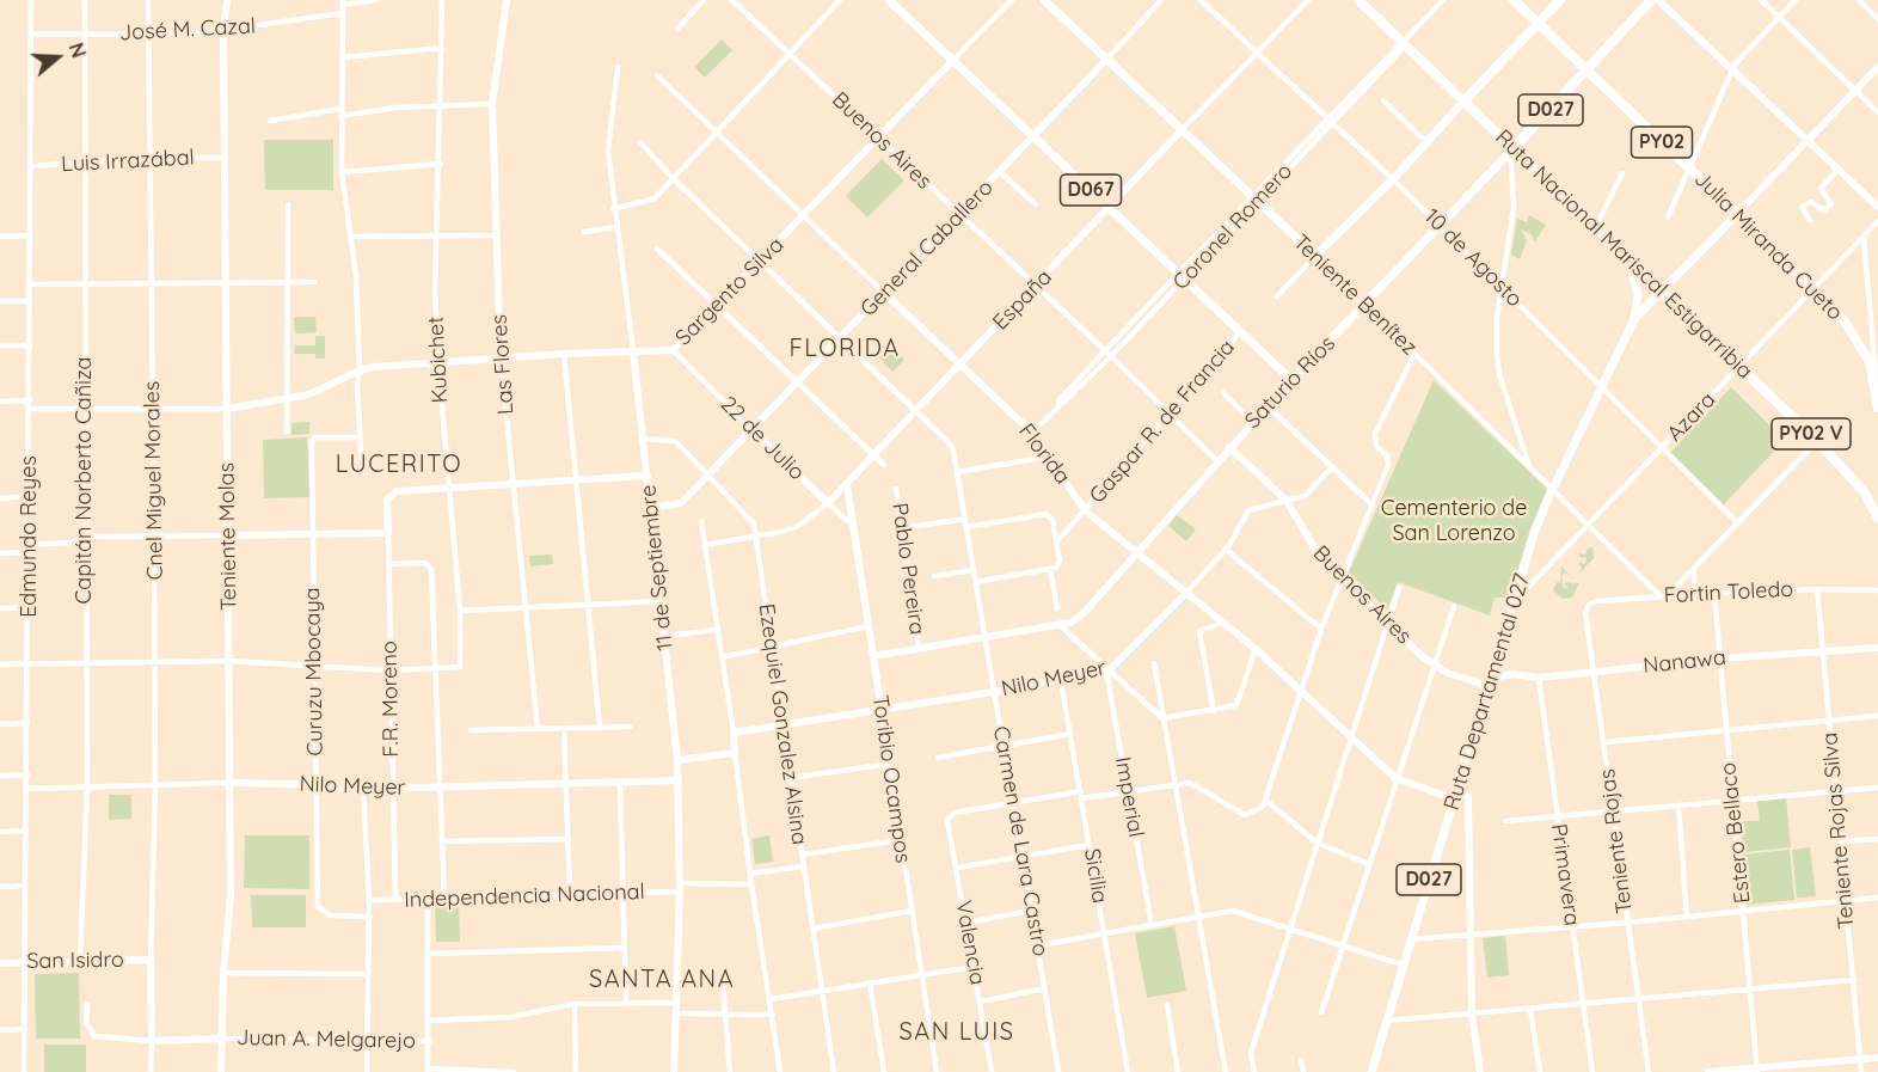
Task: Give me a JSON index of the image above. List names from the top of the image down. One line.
{"streets":{"highway":["D027","PY02","Julia Miranda Cueto","Ruta Nacional Mariscal Estigarribia","Saturio Ríos","PY02 V"],"main road":["D067","Teniente Benítez","Ruta Departamental 027"],"street":["José M. Cazal","Buenos Aires","Luis Irrazábal","Coronel Romero","General Caballero","10 de Agosto","Sargento Silva","España","Kubichet","Las Flores","Azara","Gaspar R. de Francia","22 de Julio","Florida","Capitán Norberto Cañiza","Cnel Miguel Morales","Edmundo Reyes","Teniente Molas","11 de Septiembre","Pablo Pereira","Fortin Toledo","Nanawa","Curuzu Mbocaya","Nilo Meyer","F.R. Moreno","Ezequiel Gonzalez Alsina","Toribio Ocampos","Imperial","Teniente Rojas Silva","Estero Bellaco","Carmen de Lara Castro","Teniente Rojas","Primavera","Sicilia","Independencia Nacional","Valencia","San Isidro","Juan A. Melgarejo"]},"crossings":[["José M. Cazal","Capitán Norberto Cañiza"],["José M. Cazal","Cnel Miguel Morales"],["José M. Cazal","Edmundo Reyes"],["José M. Cazal","Teniente Molas"],["D027","Julia Miranda Cueto"],["D027","Ruta Nacional Mariscal Estigarribia"],["D027","Ruta Departamental 027"],["Buenos Aires","Coronel Romero"],["Buenos Aires","General Caballero"],["Buenos Aires","Sargento Silva"],["Buenos Aires","España"],["Buenos Aires","Saturio Ríos"],["Buenos Aires","Gaspar R. de Francia"],["Buenos Aires","Nanawa"],["Buenos Aires","Nilo Meyer"],["Buenos Aires","Ruta Departamental 027"],["Luis Irrazábal","Capitán Norberto Cañiza"],["Luis Irrazábal","Cnel Miguel Morales"],["Luis Irrazábal","Edmundo Reyes"],["Luis Irrazábal","Teniente Molas"],["D067","Coronel Romero"],["D067","General Caballero"],["D067","Sargento Silva"],["D067","España"],["D067","Saturio Ríos"],["D067","Gaspar R. de Francia"],["Coronel Romero","Ruta Nacional Mariscal Estigarribia"],["Coronel Romero","10 de Agosto"],["Coronel Romero","Teniente Benítez"],["Coronel Romero","Florida"],["Julia Miranda Cueto","Saturio Ríos"],["Julia Miranda Cueto","Azara"],["General Caballero","Teniente Benítez"],["General Caballero","22 de Julio"],["General Caballero","Florida"],["General Caballero","11 de Septiembre"],["General Caballero","Ezequiel Gonzalez Alsina"],["General Caballero","Carmen de Lara Castro"],["Ruta Nacional Mariscal Estigarribia","Saturio Ríos"],["Ruta Nacional Mariscal Estigarribia","Azara"],["Ruta Nacional Mariscal Estigarribia","Ruta Departamental 027"],["10 de Agosto","España"],["10 de Agosto","Saturio Ríos"],["10 de Agosto","Azara"],["10 de Agosto","Ruta Departamental 027"],["Sargento Silva","Kubichet"],["Sargento Silva","Las Flores"],["Sargento Silva","22 de Julio"],["Sargento Silva","Florida"],["Sargento Silva","Teniente Molas"],["Sargento Silva","11 de Septiembre"],["Sargento Silva","Carmen de Lara Castro"],["Teniente Benítez","España"],["Teniente Benítez","Saturio Ríos"],["Teniente Benítez","Azara"],["Teniente Benítez","Fortin Toledo"],["Teniente Benítez","Ruta Departamental 027"],["España","22 de Julio"],["España","Florida"],["España","Ezequiel Gonzalez Alsina"],["España","Toribio Ocampos"],["España","Carmen de Lara Castro"],["Kubichet","F.R. Moreno"],["Saturio Ríos","Florida"],["Saturio Ríos","Pablo Pereira"],["Saturio Ríos","Toribio Ocampos"],["Saturio Ríos","Carmen de Lara Castro"],["Azara","Ruta Departamental 027"],["Gaspar R. de Francia","Florida"],["22 de Julio","Toribio Ocampos"],["Florida","Nilo Meyer"],["Florida","Ruta Departamental 027"],["Capitán Norberto Cañiza","Nilo Meyer"],["Capitán Norberto Cañiza","San Isidro"],["Cnel Miguel Morales","Nilo Meyer"],["Cnel Miguel Morales","San Isidro"],["Edmundo Reyes","Nilo Meyer"],["Edmundo Reyes","San Isidro"],["Teniente Molas","Nilo Meyer"],["Teniente Molas","Juan A. Melgarejo"],["11 de Septiembre","Nilo Meyer"],["11 de Septiembre","Ezequiel Gonzalez Alsina"],["11 de Septiembre","Independencia Nacional"],["Fortin Toledo","Teniente Rojas Silva"],["Fortin Toledo","Estero Bellaco"],["Fortin Toledo","Teniente Rojas"],["Nanawa","Ruta Departamental 027"],["Nanawa","Teniente Rojas Silva"],["Nanawa","Estero Bellaco"],["Nanawa","Teniente Rojas"],["Nanawa","Primavera"],["Curuzu Mbocaya","Nilo Meyer"],["Nilo Meyer","F.R. Moreno"],["Nilo Meyer","Ezequiel Gonzalez Alsina"],["Nilo Meyer","Toribio Ocampos"],["Nilo Meyer","Imperial"],["Nilo Meyer","Carmen de Lara Castro"],["Nilo Meyer","Sicilia"],["F.R. Moreno","Independencia Nacional"],["Carmen de Lara Castro","Valencia"]],"districts":["FLORIDA","LUCERITO","SANTA ANA","SAN LUIS"],"parks":["Cementerio de San Lorenzo"],"north":"right"}
